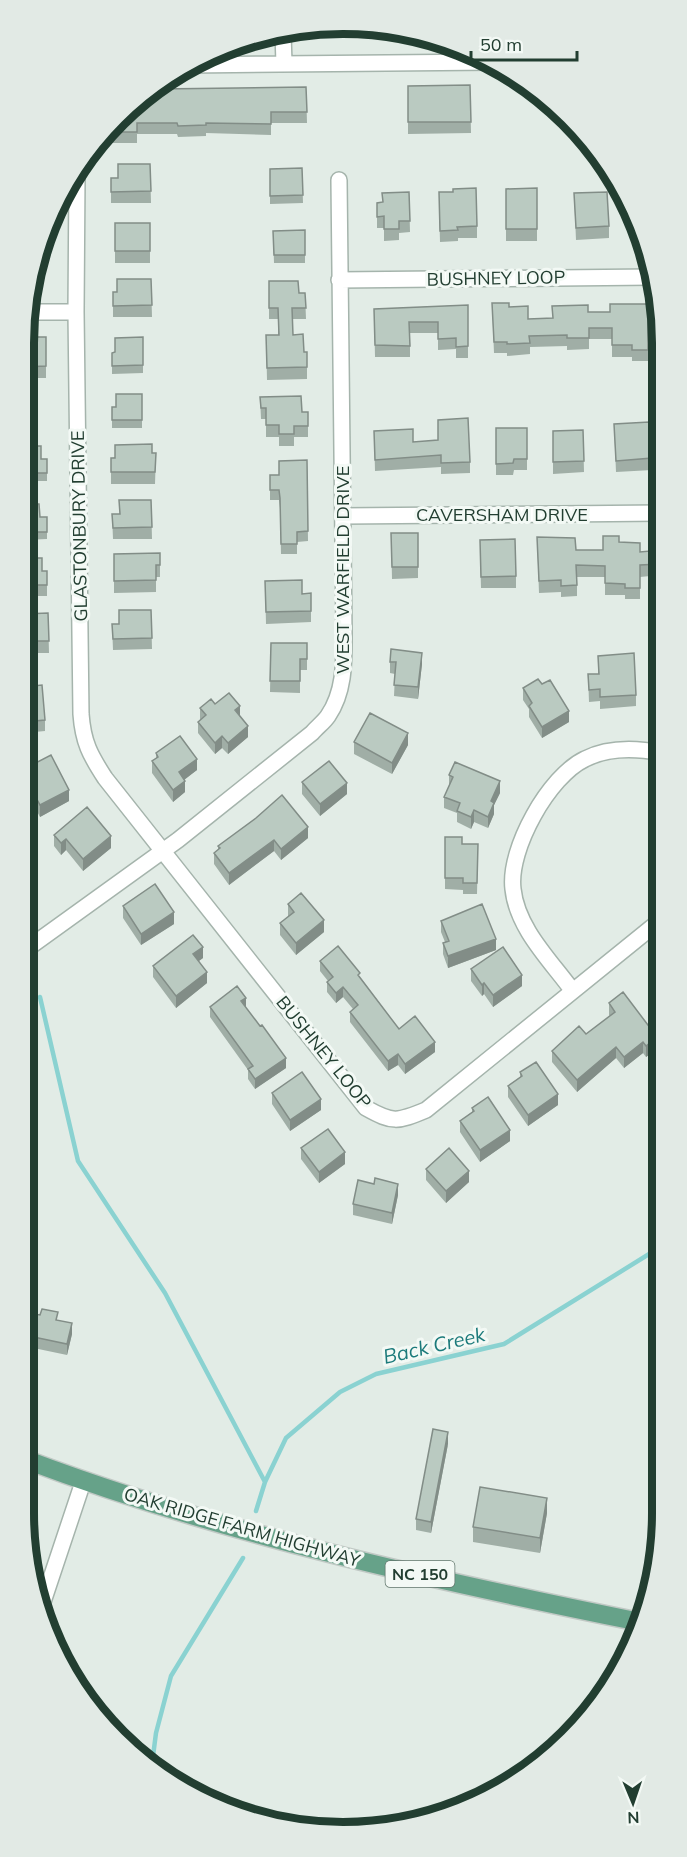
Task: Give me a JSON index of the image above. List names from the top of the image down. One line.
{"streets":{"main road":["OAK RIDGE FARM HIGHWAY","NC 150"],"street":["BUSHNEY LOOP","CAVERSHAM DRIVE","GLASTONBURY DRIVE","WEST WARFIELD DRIVE"]},"crossings":[["BUSHNEY LOOP","GLASTONBURY DRIVE"],["BUSHNEY LOOP","WEST WARFIELD DRIVE"],["CAVERSHAM DRIVE","WEST WARFIELD DRIVE"],["GLASTONBURY DRIVE","WEST WARFIELD DRIVE"]],"water":["Back Creek"],"scale_bar":"50 m","north":"bottom"}
